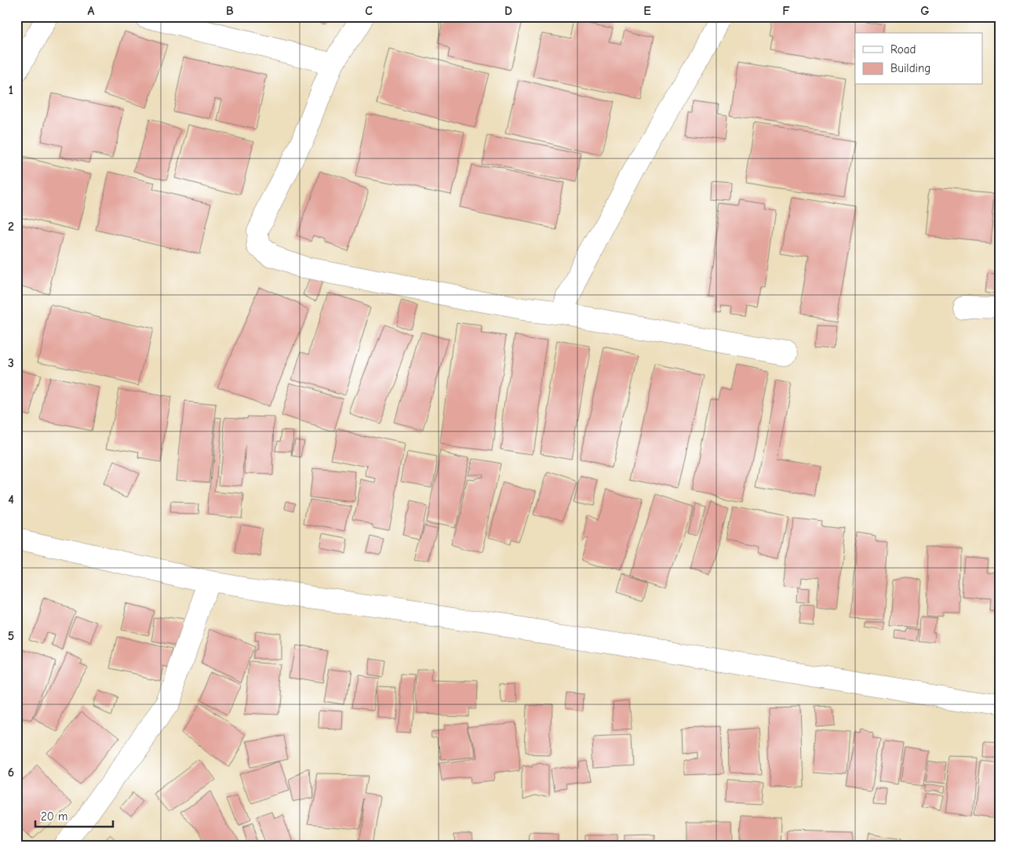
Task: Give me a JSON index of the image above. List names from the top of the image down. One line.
{"legend":["Road","Building"],"scale_bar":"20 m","grid":{"columns":["A","B","C","D","E","F","G"],"rows":["1","2","3","4","5","6"]}}
